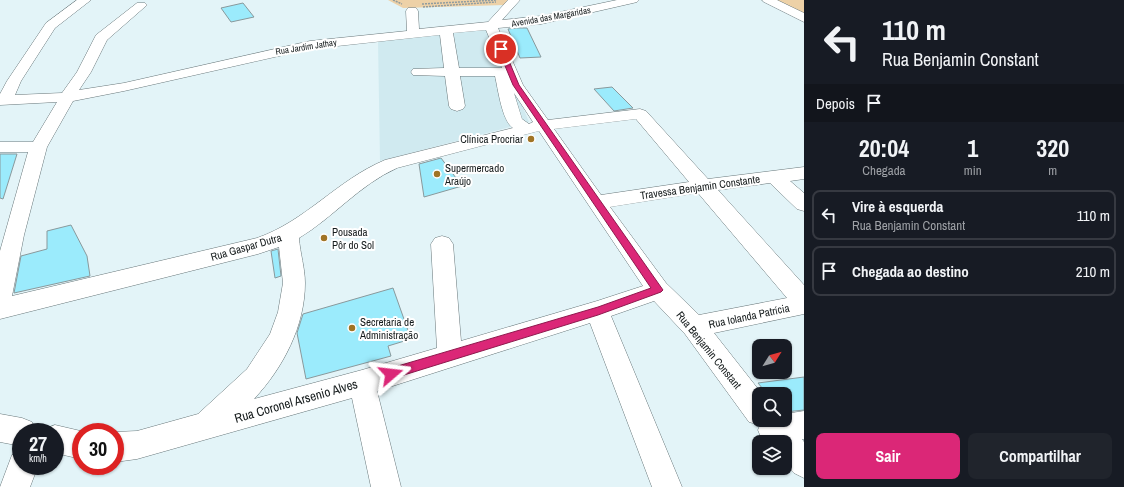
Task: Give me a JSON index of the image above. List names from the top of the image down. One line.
{"streets":{"street":["Avenida das Margaridas","Rua Jardim Jathay","Travessa Benjamin Constante","Rua Gaspar Dutra","Rua Iolanda Patrícia","Rua Benjamin Constant","Rua Coronel Arsenio Alves"]},"crossings":[["Avenida das Margaridas","Rua Jardim Jathay"],["Avenida das Margaridas","Rua Benjamin Constant"],["Rua Jardim Jathay","Rua Benjamin Constant"],["Travessa Benjamin Constante","Rua Gaspar Dutra"],["Travessa Benjamin Constante","Rua Benjamin Constant"],["Rua Gaspar Dutra","Rua Benjamin Constant"],["Rua Iolanda Patrícia","Rua Benjamin Constant"],["Rua Benjamin Constant","Rua Coronel Arsenio Alves"]],"places":["Clínica Procriar","Supermercado Araújo","Pousada Pôr do Sol","Secretaria de Administração"],"north":"top right","page":{"turn":["110 m","Rua Benjamin Constant"],"then":"Depois","eta":["20:04","Chegada","1","min","320","m"],"list":[{"name":"Vire à esquerda","note":"Rua Benjamin Constant","value":"110 m"},{"name":"Chegada ao destino","value":"210 m"}],"speed":"27 km/h","limit":"30","buttons":["Sair","Compartilhar"]}}
